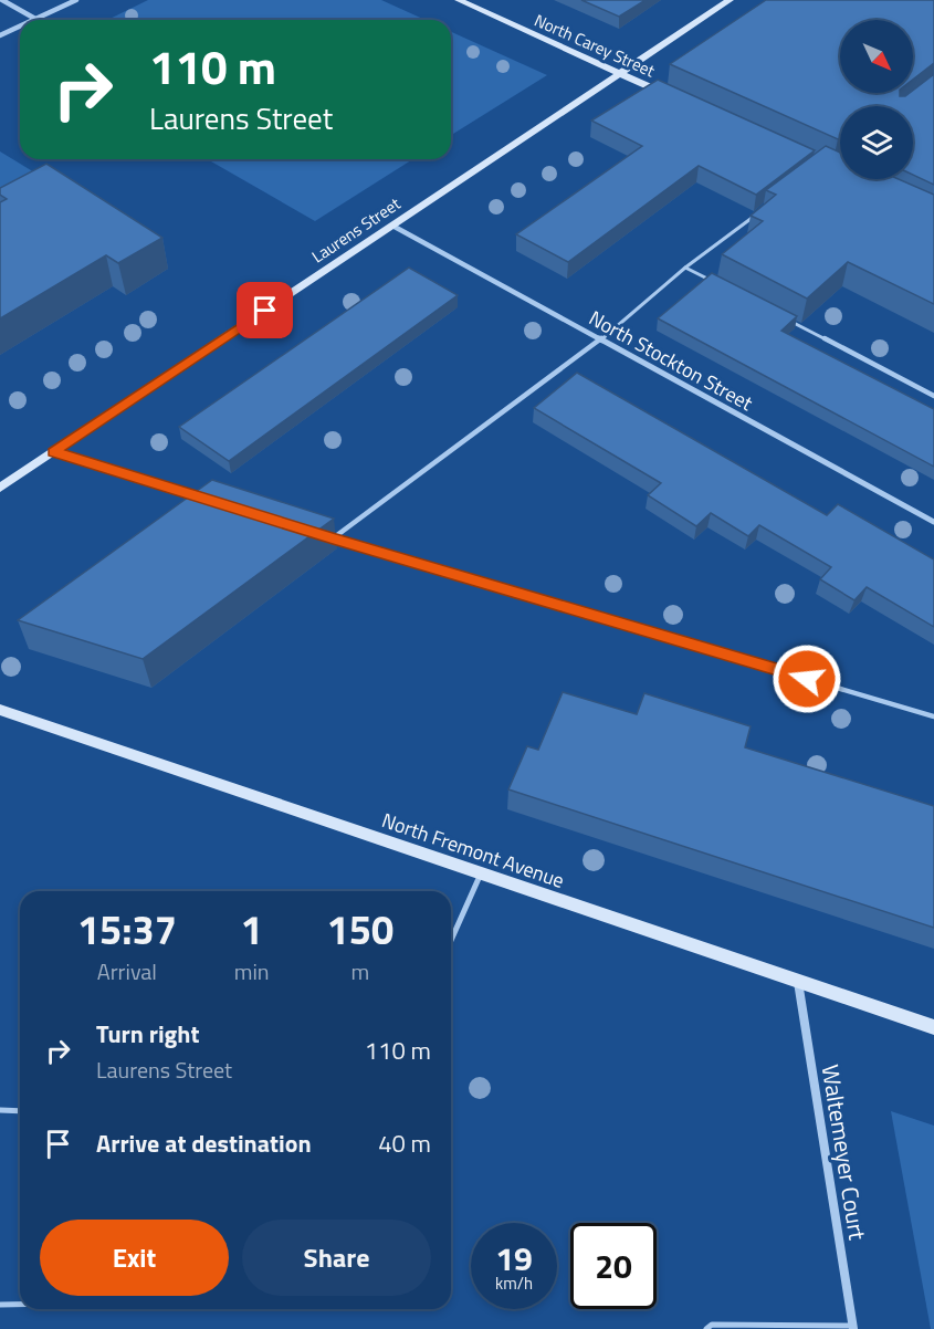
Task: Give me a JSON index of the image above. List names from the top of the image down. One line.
{"streets":{"street":["North Carey Street","Laurens Street","North Stockton Street","North Fremont Avenue","Waltemeyer Court"]},"crossings":[["North Carey Street","Laurens Street"],["Laurens Street","North Stockton Street"],["North Fremont Avenue","Waltemeyer Court"]],"north":"bottom right","page":{"turn":["110 m","Laurens Street"],"eta":["15:37","Arrival","1","min","150","m"],"list":[{"name":"Turn right","note":"Laurens Street","value":"110 m"},{"name":"Arrive at destination","value":"40 m"}],"buttons":["Exit","Share"],"speed":"19 km/h","limit":"20"}}
